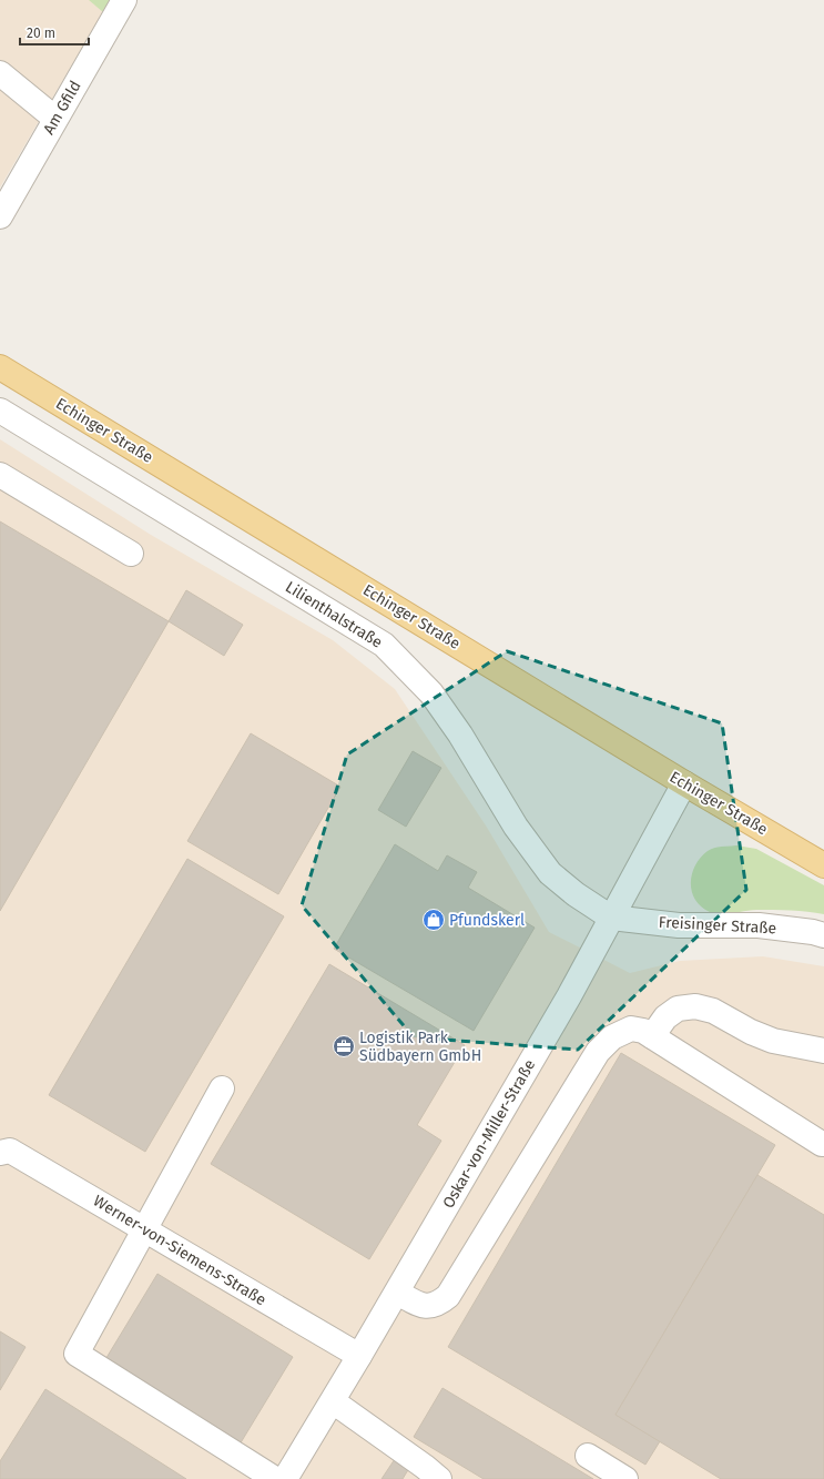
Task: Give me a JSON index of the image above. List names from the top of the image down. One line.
{"streets":{"main road":["Echinger Straße"],"street":["Am Gfild","Lilienthalstraße","Freisinger Straße","Oskar-von-Miller-Straße","Werner-von-Siemens-Straße"]},"crossings":[["Echinger Straße","Oskar-von-Miller-Straße"],["Lilienthalstraße","Freisinger Straße"],["Lilienthalstraße","Oskar-von-Miller-Straße"],["Freisinger Straße","Oskar-von-Miller-Straße"],["Oskar-von-Miller-Straße","Werner-von-Siemens-Straße"]],"places":{"shop":["Pfundskerl"],"office":["Logistik Park Südbayern GmbH"]},"scale_bar":"20 m"}
